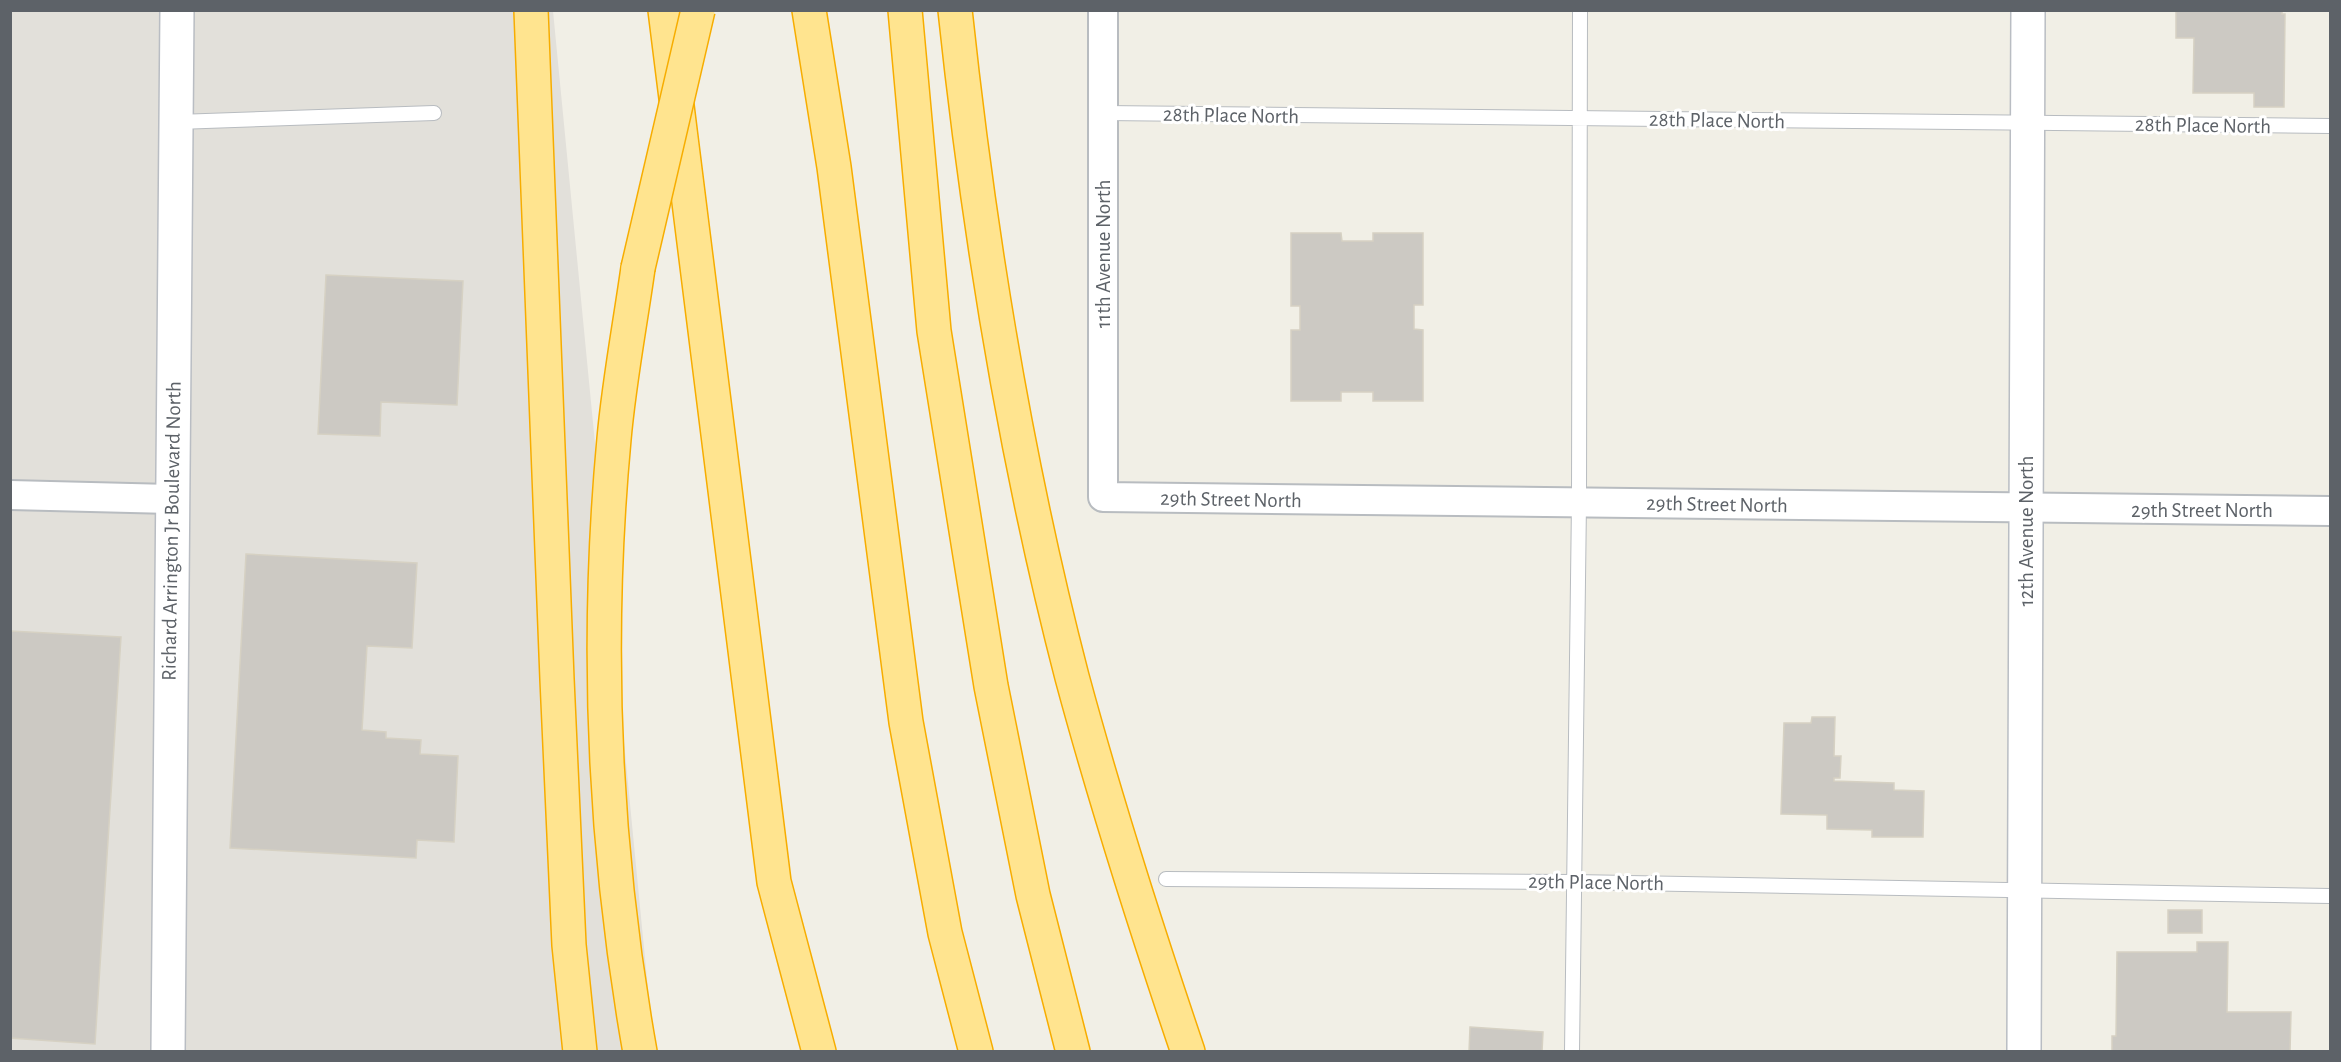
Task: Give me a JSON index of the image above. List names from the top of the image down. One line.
{"streets":{"street":["11th Avenue North","29th Street North","Richard Arrington Jr Boulevard North","12th Avenue North"],"lane":["28th Place North","29th Place North"]},"crossings":[["28th Place North","11th Avenue North"],["28th Place North","12th Avenue North"],["11th Avenue North","29th Street North"],["29th Street North","12th Avenue North"],["12th Avenue North","29th Place North"]]}
